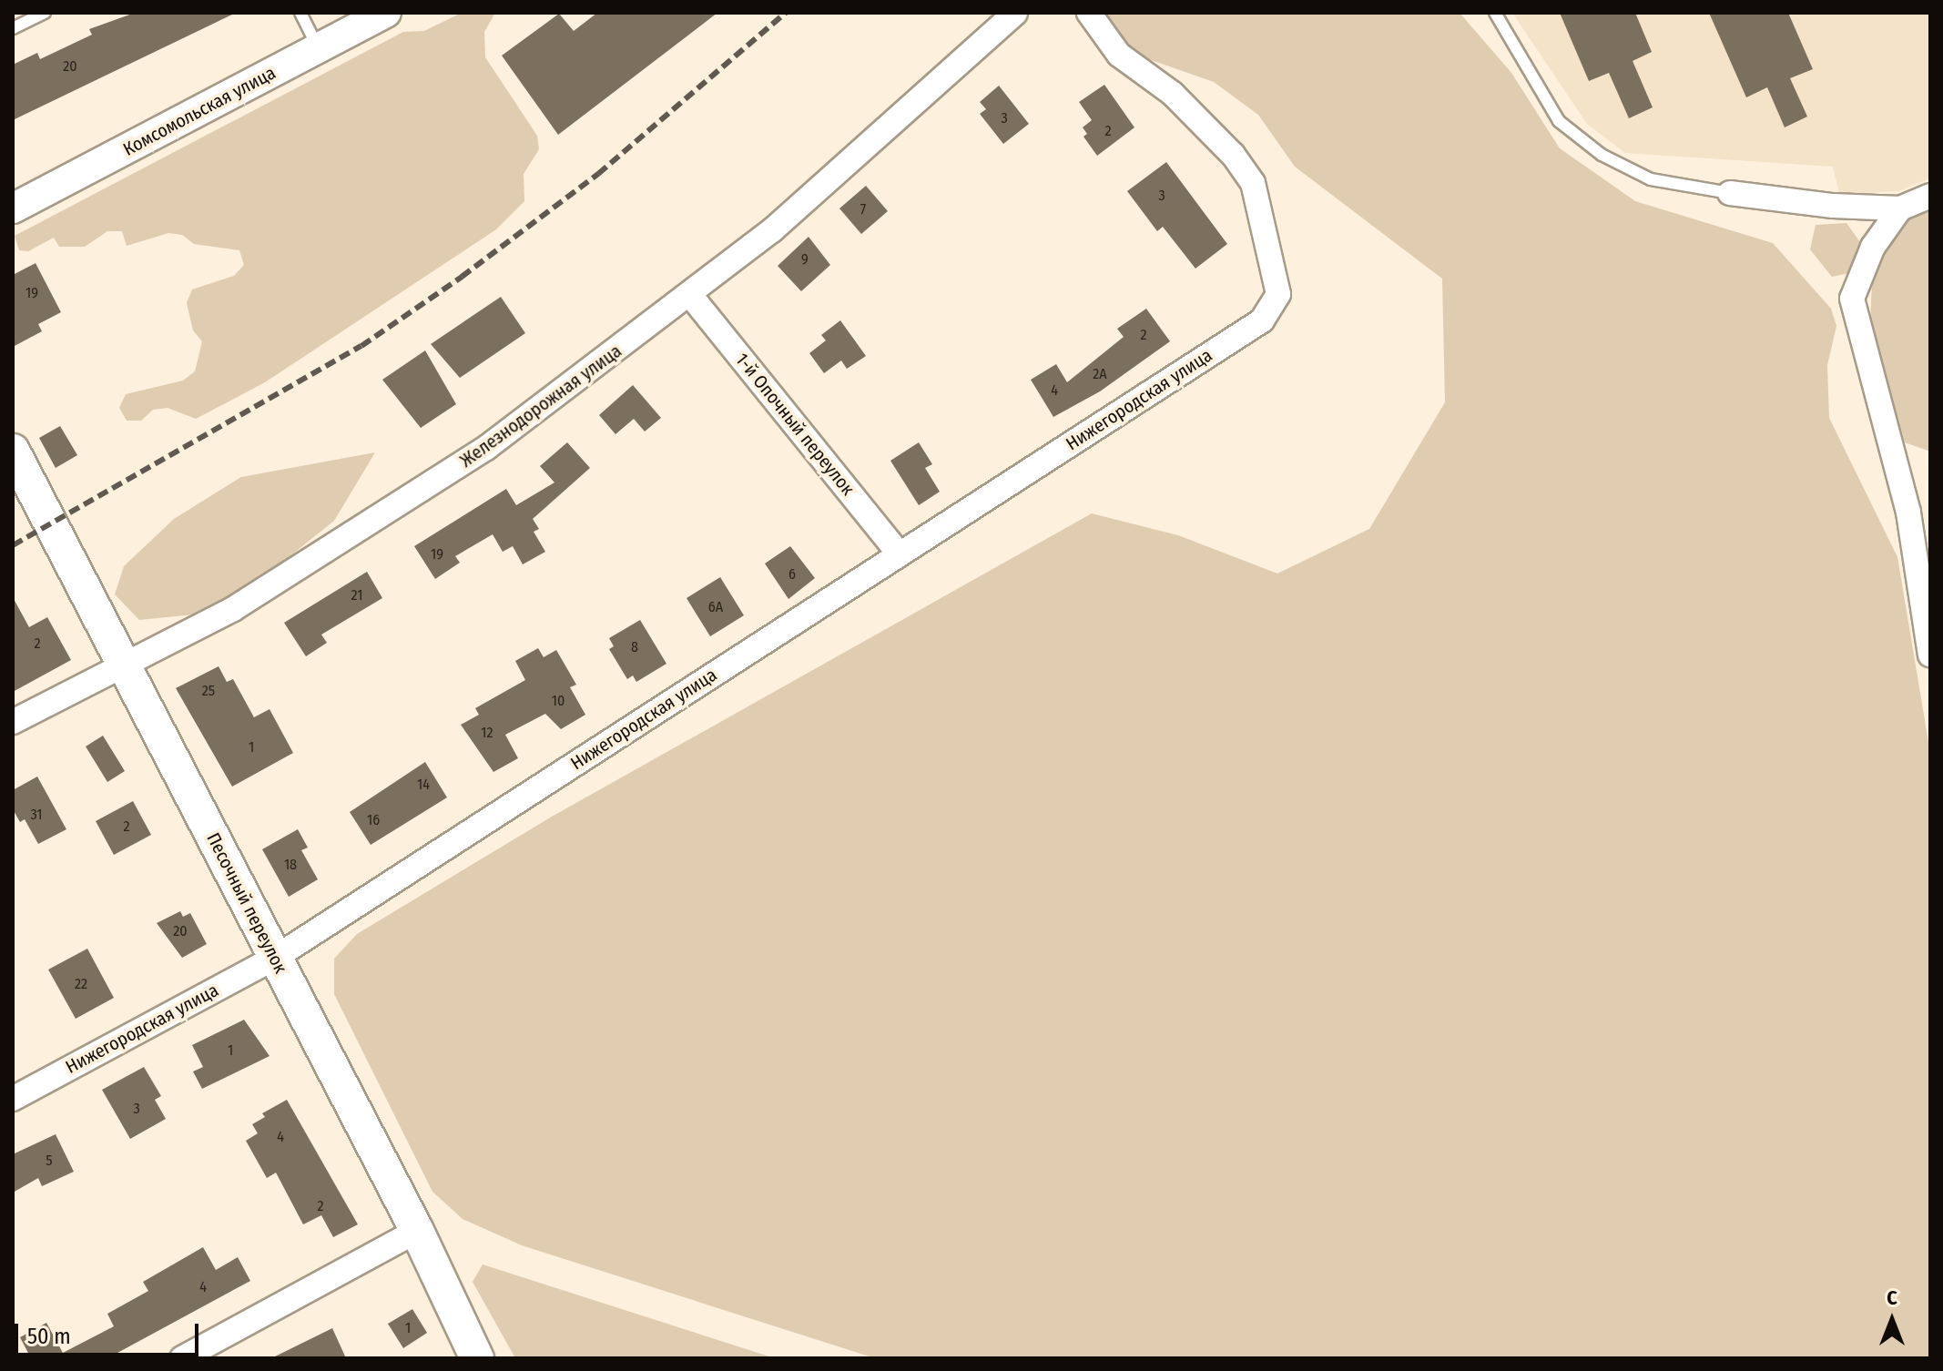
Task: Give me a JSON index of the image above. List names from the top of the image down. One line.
{"streets":{"main road":["Песочный переулок"],"street":["Комсомольская улица","Нижегородская улица","Железнодорожная улица","1-й Опочный переулок"]},"crossings":[["Нижегородская улица","1-й Опочный переулок"],["Нижегородская улица","Песочный переулок"],["Железнодорожная улица","1-й Опочный переулок"],["Железнодорожная улица","Песочный переулок"]],"house_numbers":["20","3","2","3","7","9","19","2","2А","4","19","6","21","6А","2","8","25","10","12","1","14","31","16","2","18","20","22","1","3","4","5","2","4","1"],"scale_bar":"50 m","north":"top"}
